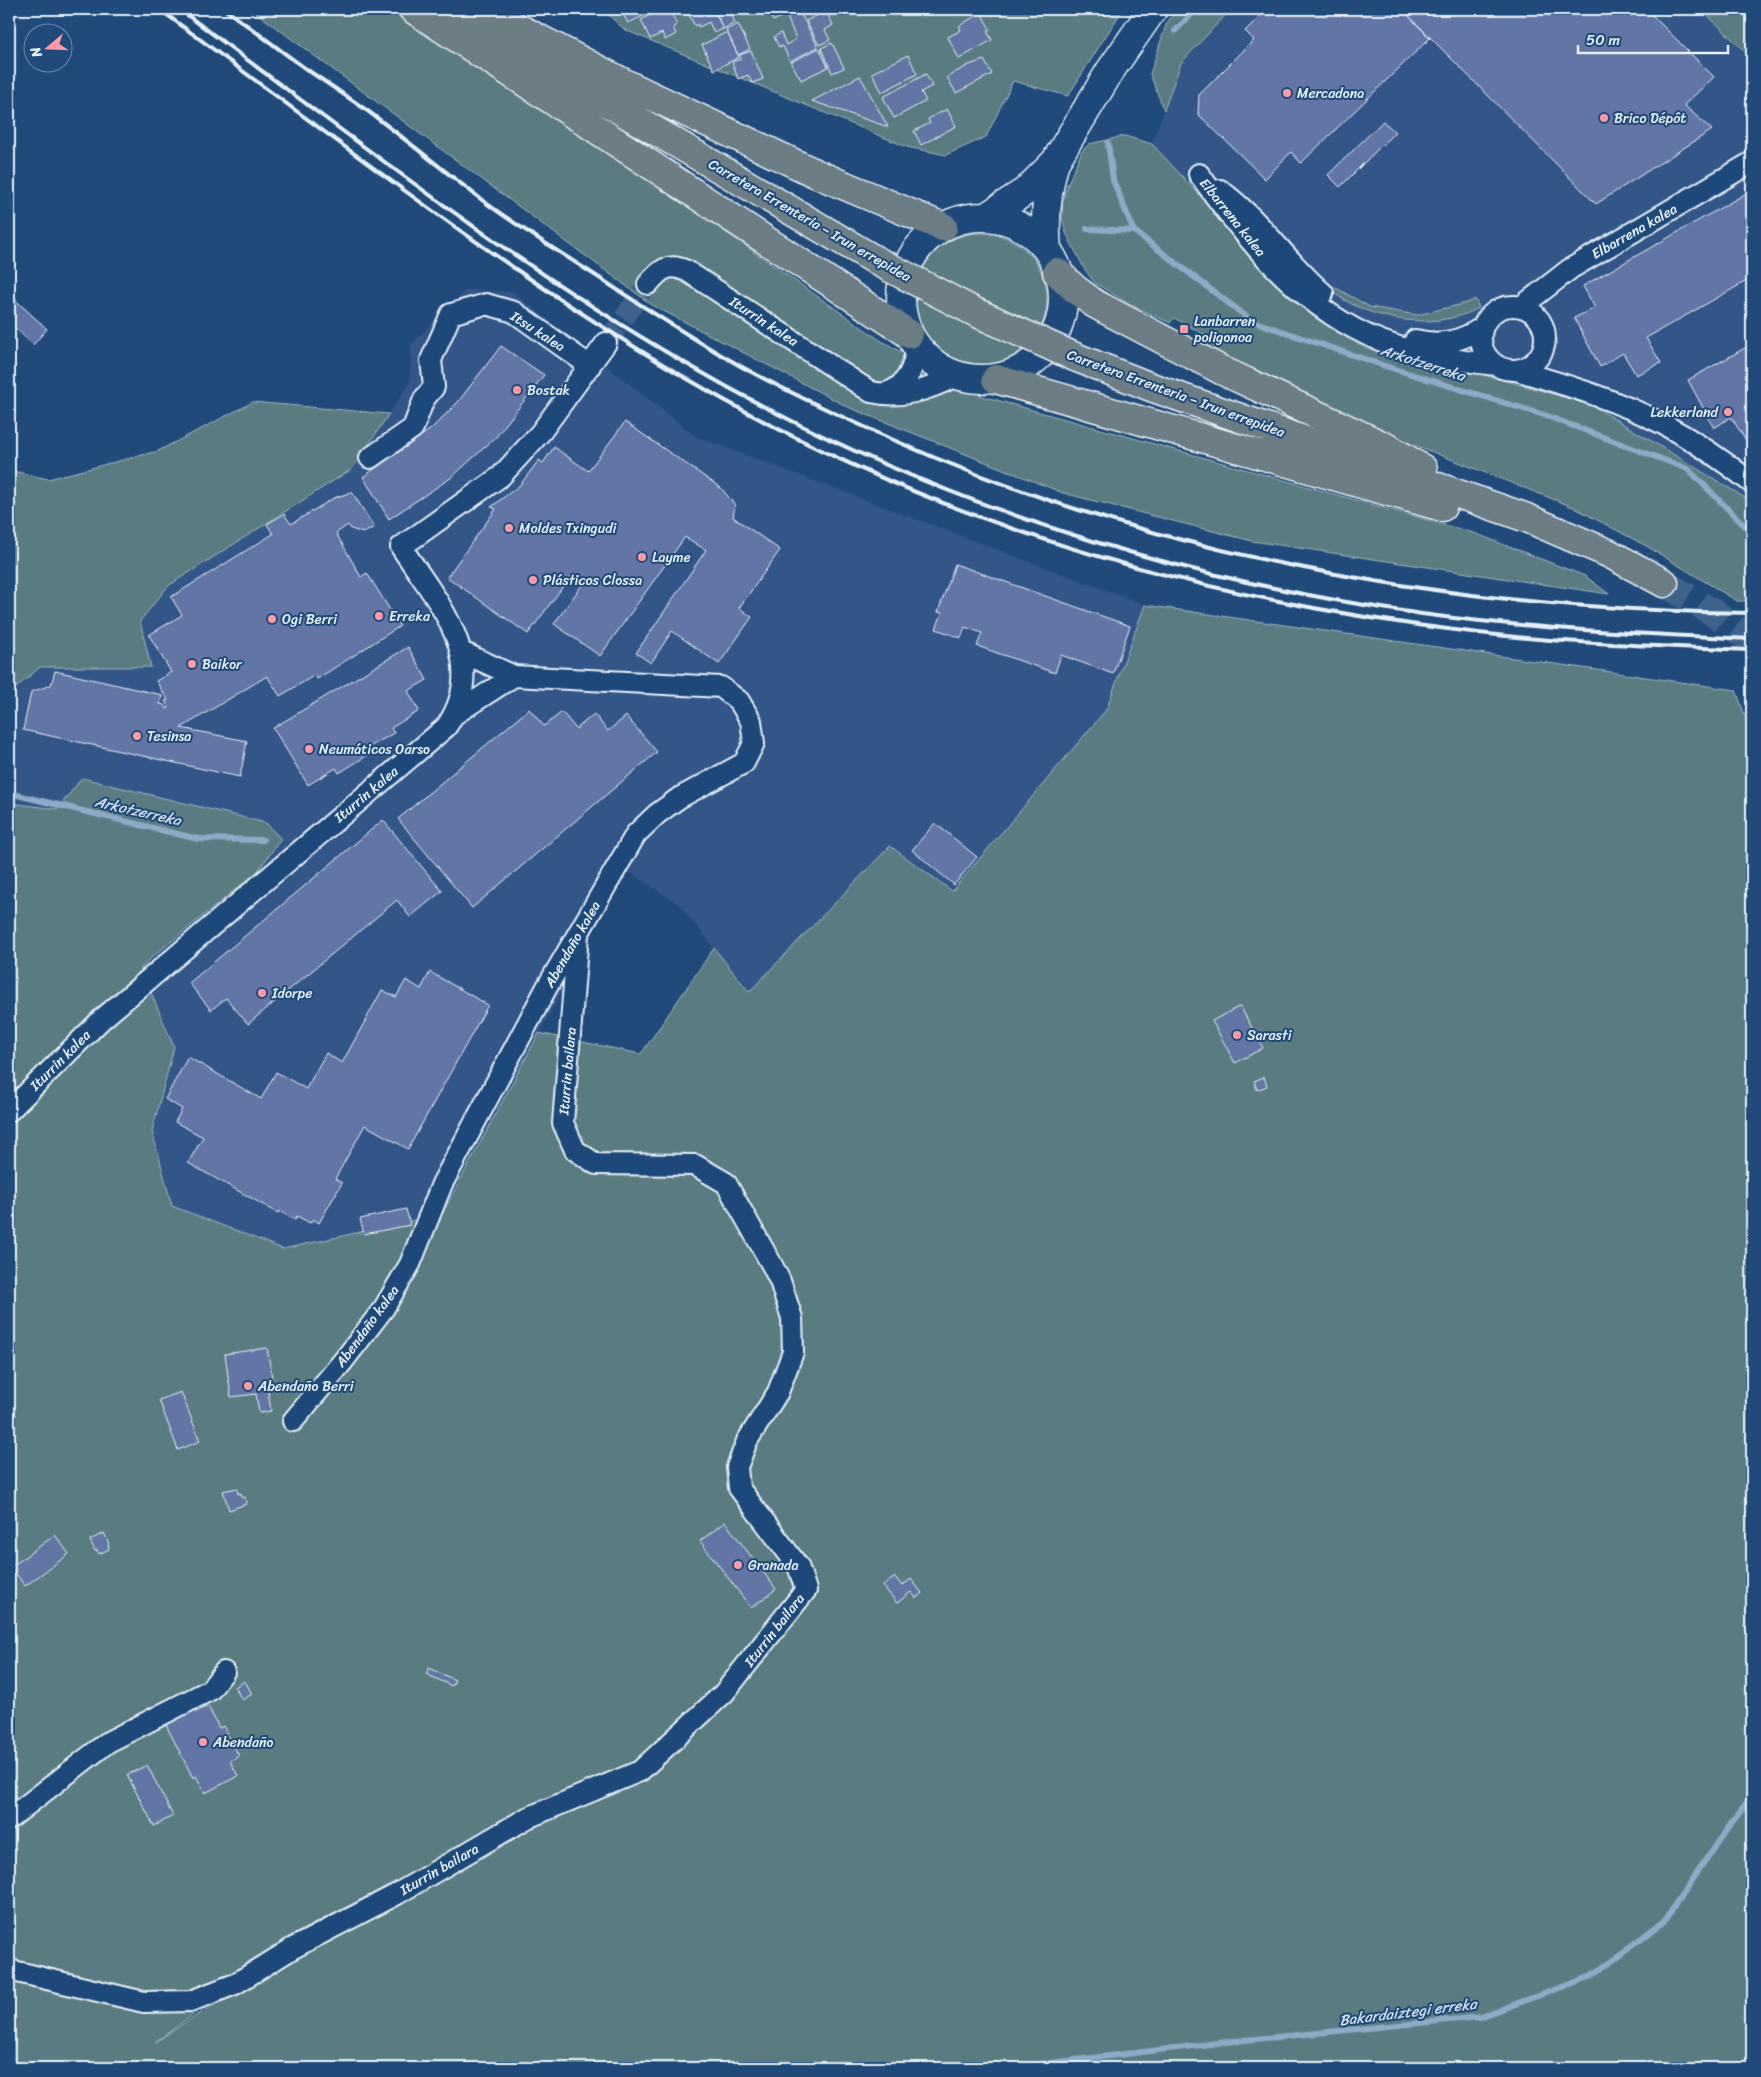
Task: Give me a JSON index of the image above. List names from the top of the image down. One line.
{"streets":{"main road":["Carretera Errenteria – Irun errepidea"],"street":["Elbarrena kalea","Iturrin kalea","Itsu kalea","Abendaño kalea","Iturrin bailara"]},"crossings":[["Iturrin kalea","Itsu kalea"],["Abendaño kalea","Iturrin bailara"]],"water":["Arkotzerreka","Bakardaiztegi erreka"],"places":{"other":["Mercadona","Brico Dépôt","Bostak","Lekkerland","Moldes Txingudi","Layme","Plásticos Clossa","Erreka","Ogi Berri","Baikor","Tesinsa","Neumáticos Oarso","Idorpe","Sarasti","Abendaño Berri","Granada","Abendaño"],"transit":["Lanbarren poligonoa"]},"scale_bar":"50 m","north":"left"}
